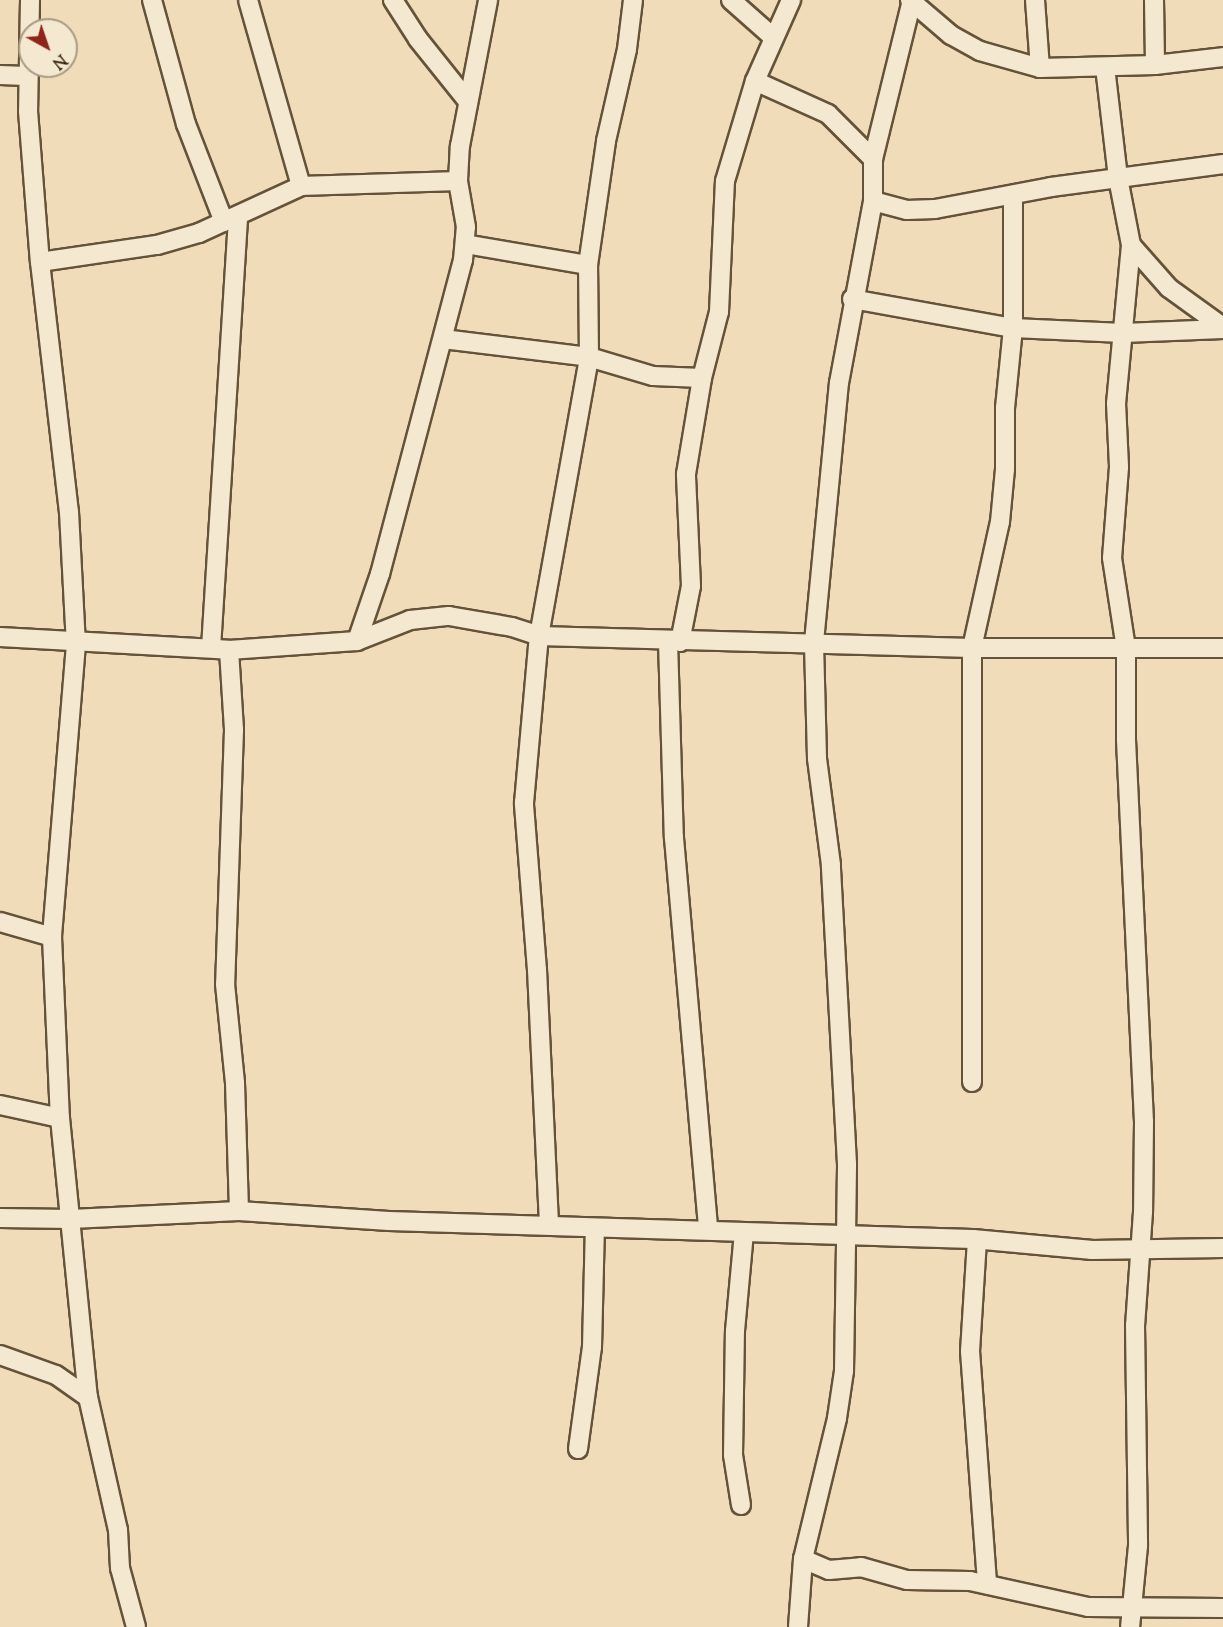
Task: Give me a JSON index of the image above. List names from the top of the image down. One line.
{"north":"bottom right"}
